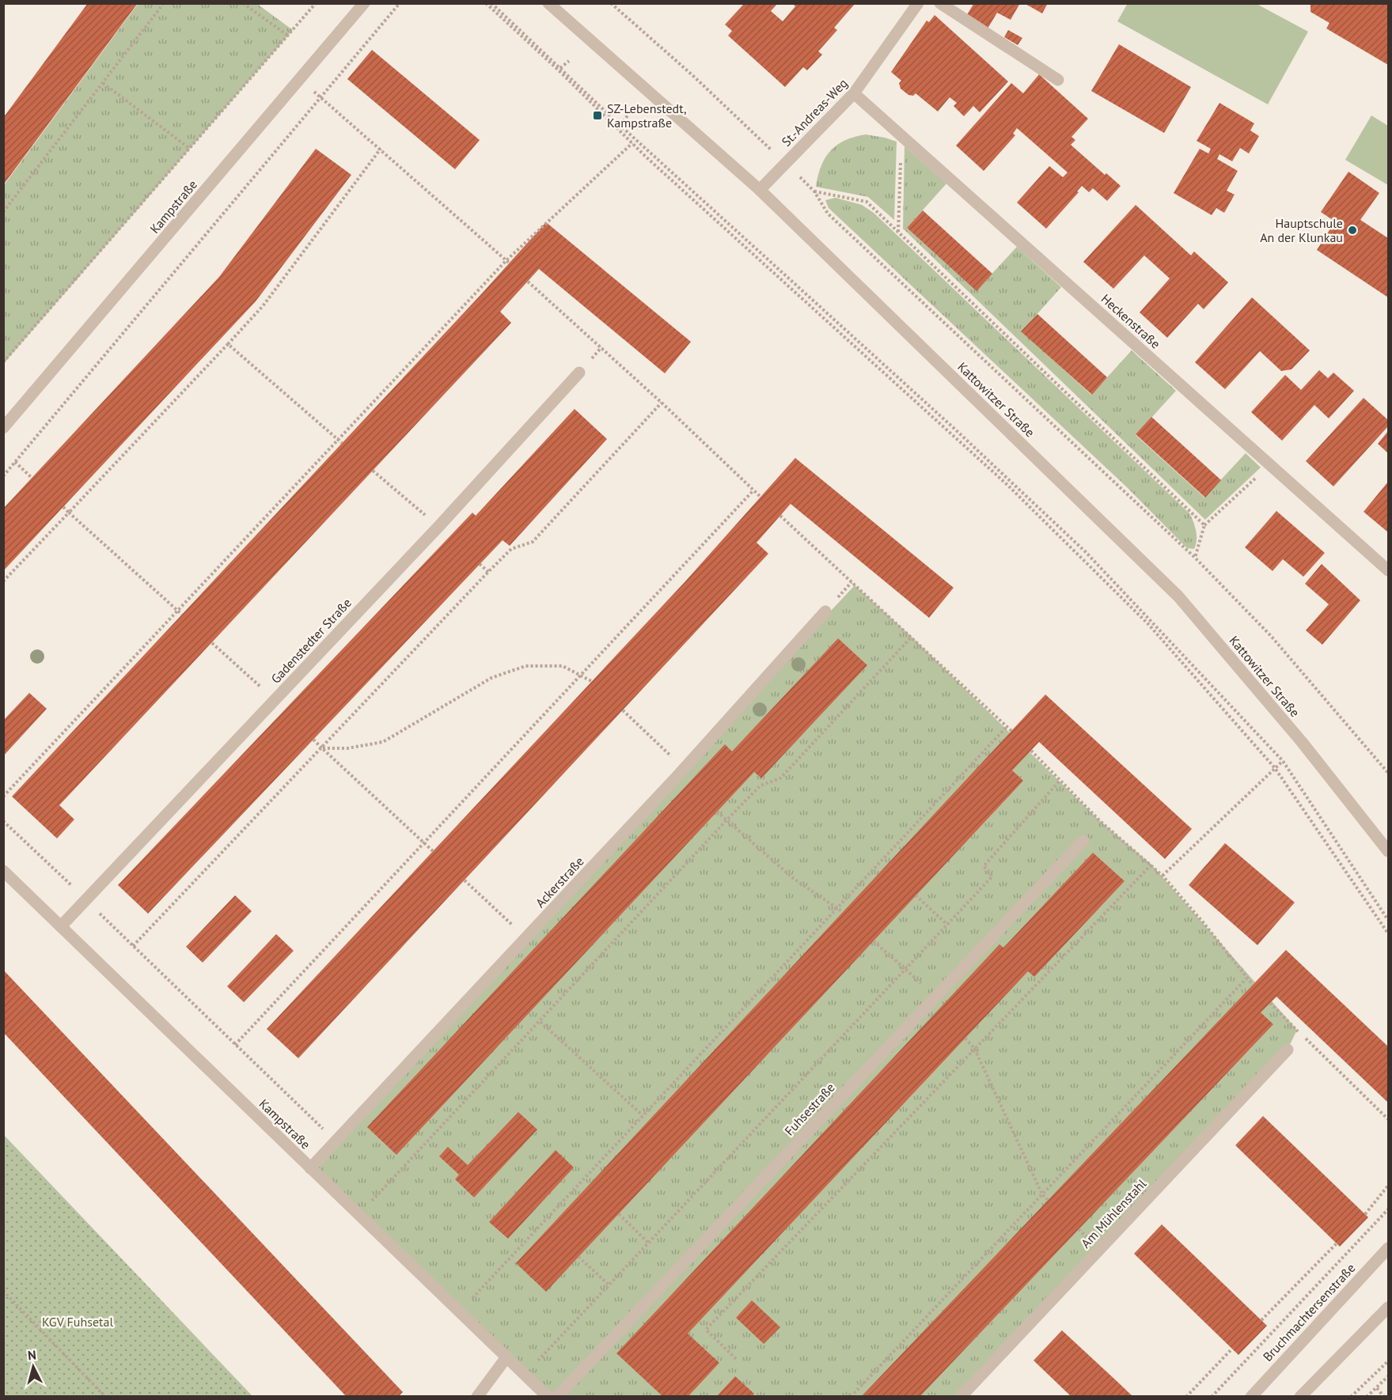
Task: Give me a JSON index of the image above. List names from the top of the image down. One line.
{"streets":{"street":["St.-Andreas-Weg","Kampstraße","Heckenstraße","Kattowitzer Straße","Gadenstedter Straße","Ackerstraße","Fuhsestraße","Am Mühlenstahl","Bruchmachtersenstraße"]},"crossings":[["St.-Andreas-Weg","Heckenstraße"],["St.-Andreas-Weg","Kattowitzer Straße"],["Kampstraße","Gadenstedter Straße"],["Kampstraße","Ackerstraße"]],"parks":["KGV Fuhsetal"],"places":{"transit":["SZ-Lebenstedt, Kampstraße"],"other":["Hauptschule An der Klunkau"]},"north":"top"}
